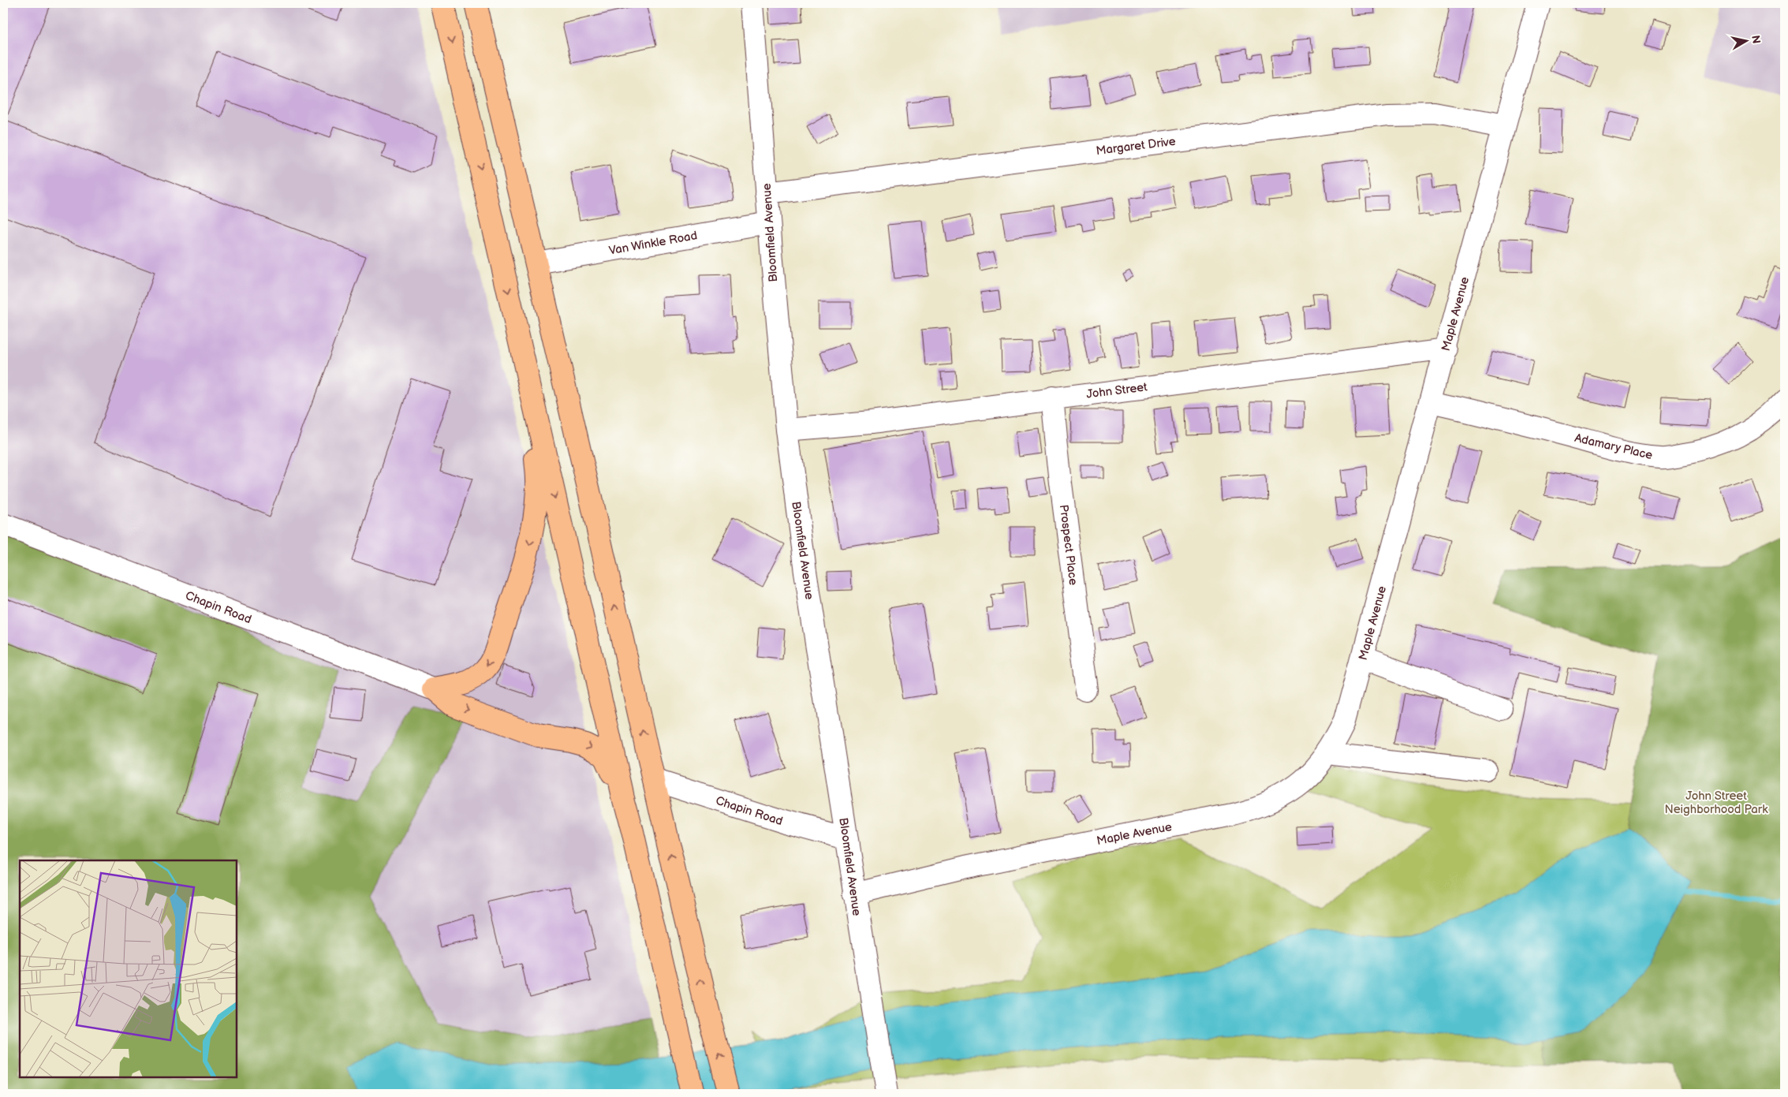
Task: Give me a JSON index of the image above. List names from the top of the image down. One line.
{"streets":{"street":["Margaret Drive","Bloomfield Avenue","Van Winkle Road","Maple Avenue","John Street","Adamary Place","Prospect Place","Chapin Road"]},"crossings":[["Margaret Drive","Bloomfield Avenue"],["Margaret Drive","Maple Avenue"],["Bloomfield Avenue","Van Winkle Road"],["Bloomfield Avenue","Maple Avenue"],["Bloomfield Avenue","John Street"],["Bloomfield Avenue","Chapin Road"],["Maple Avenue","John Street"],["Maple Avenue","Adamary Place"],["John Street","Prospect Place"]],"parks":["John Street Neighborhood Park"],"north":"right"}
